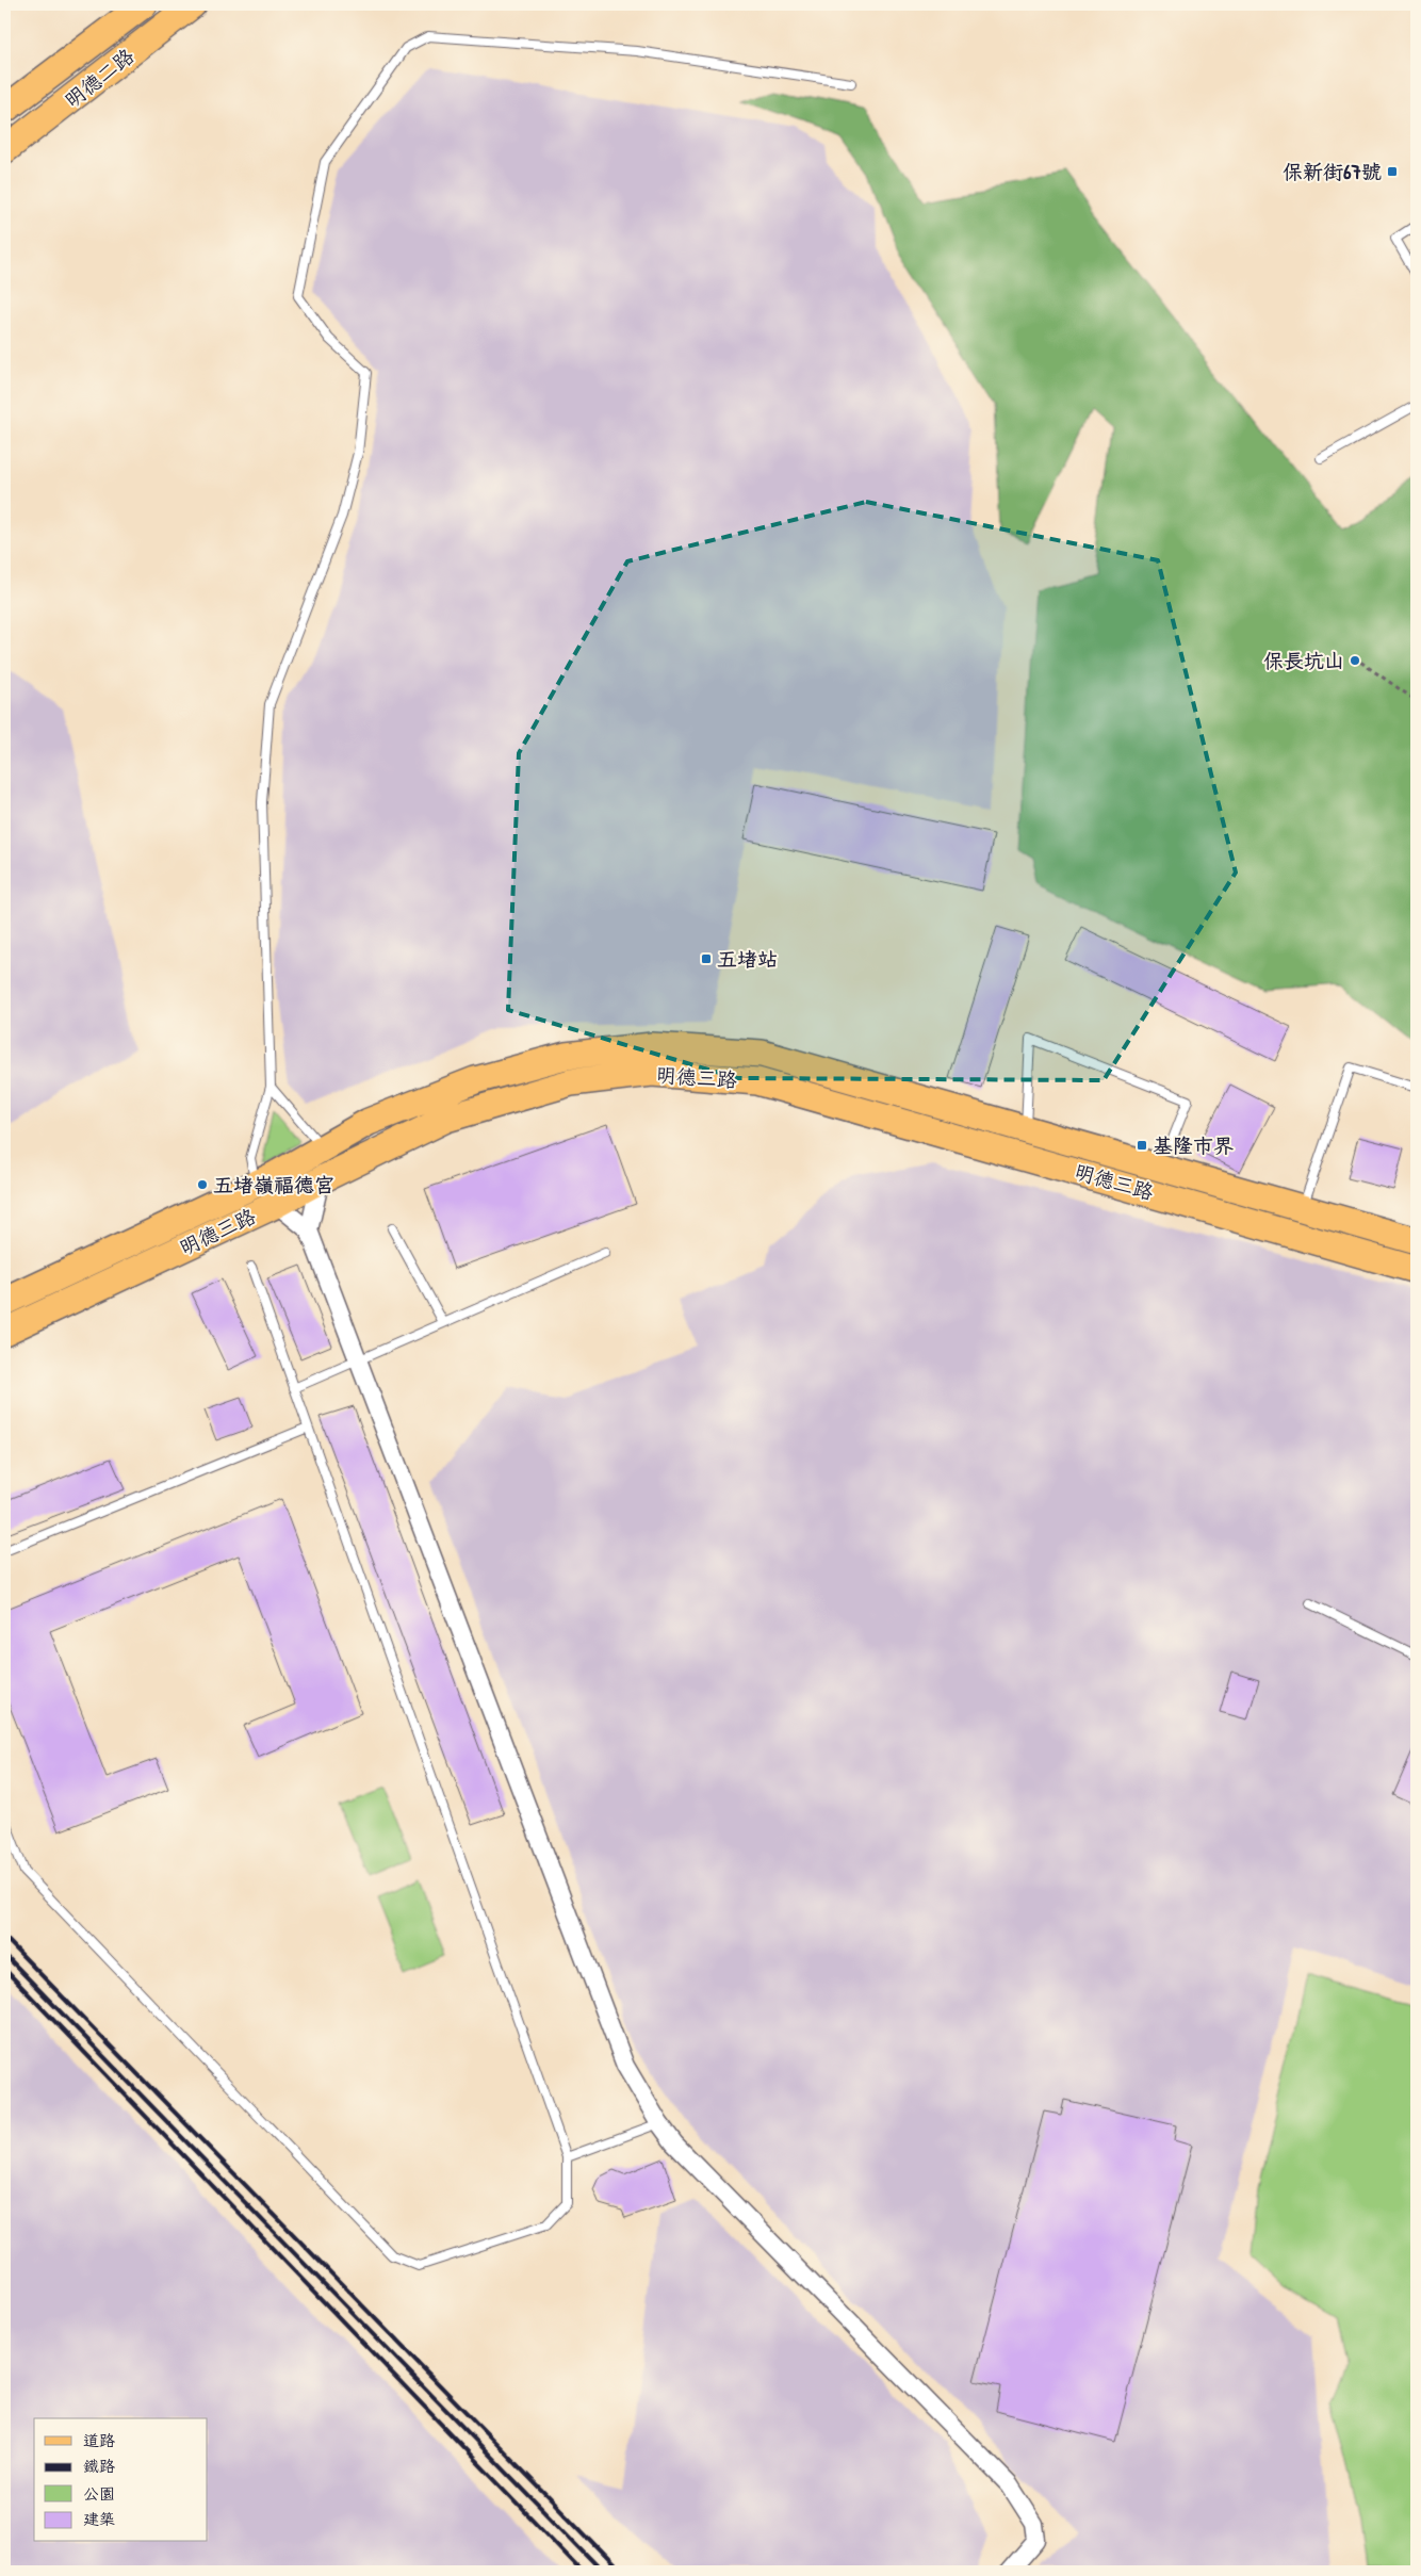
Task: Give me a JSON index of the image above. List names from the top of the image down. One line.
{"streets":{"main road":["明德二路","明德三路"]},"places":{"transit":["保新街67號","五堵站","基隆市界"],"other":["保長坑山","五堵嶺福德宮"]},"legend":["道路","鐵路","公園","建築"]}
